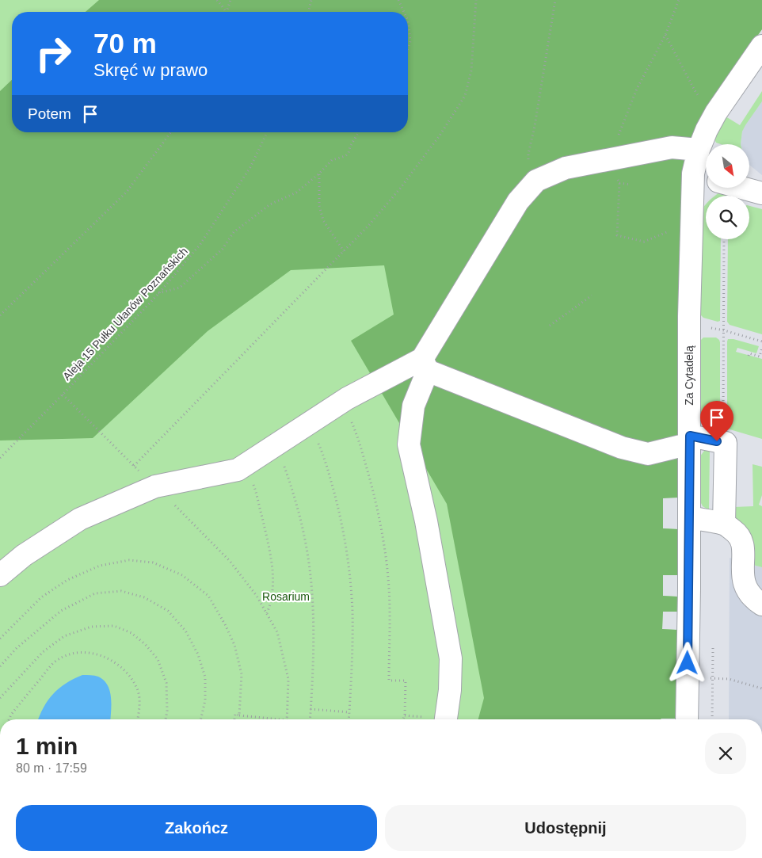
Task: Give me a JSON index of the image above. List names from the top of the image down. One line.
{"streets":{"street":["Za Cytadelą"],"path":["Aleja 15 Pułku Ułanów Poznańskich"]},"parks":["Rosarium"],"north":"bottom right","page":{"turn":["70 m","Skręć w prawo"],"then":"Potem","heading":["1 min","80 m · 17:59"],"buttons":["Zakończ","Udostępnij"]}}
